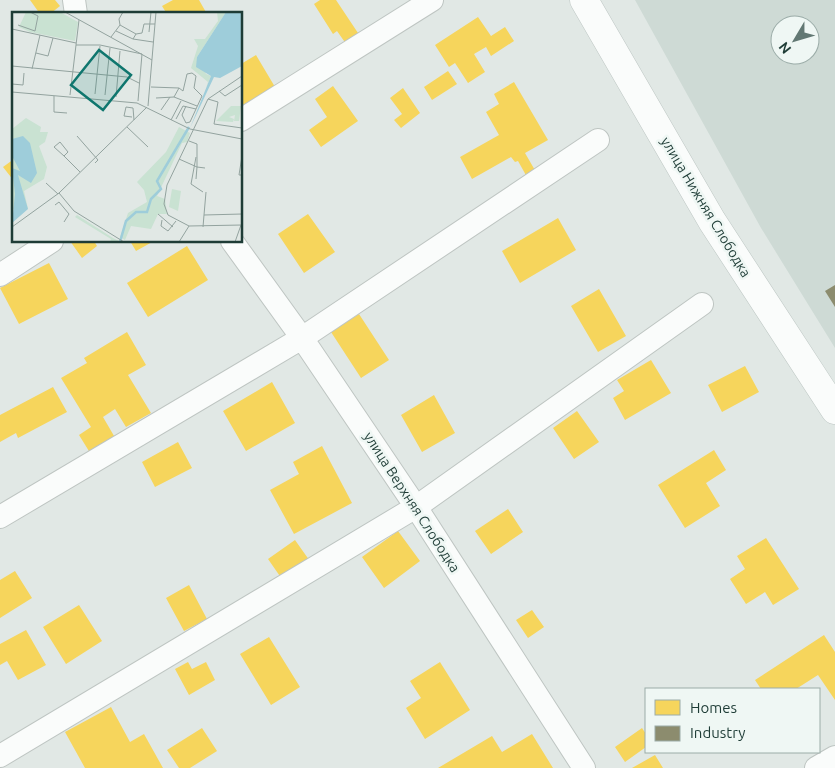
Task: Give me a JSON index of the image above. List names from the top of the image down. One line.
{"streets":{"main road":["улица Нижняя Слободка"],"street":["улица Верхняя Слободка"]},"legend":["Homes","Industry"],"north":"bottom left"}
